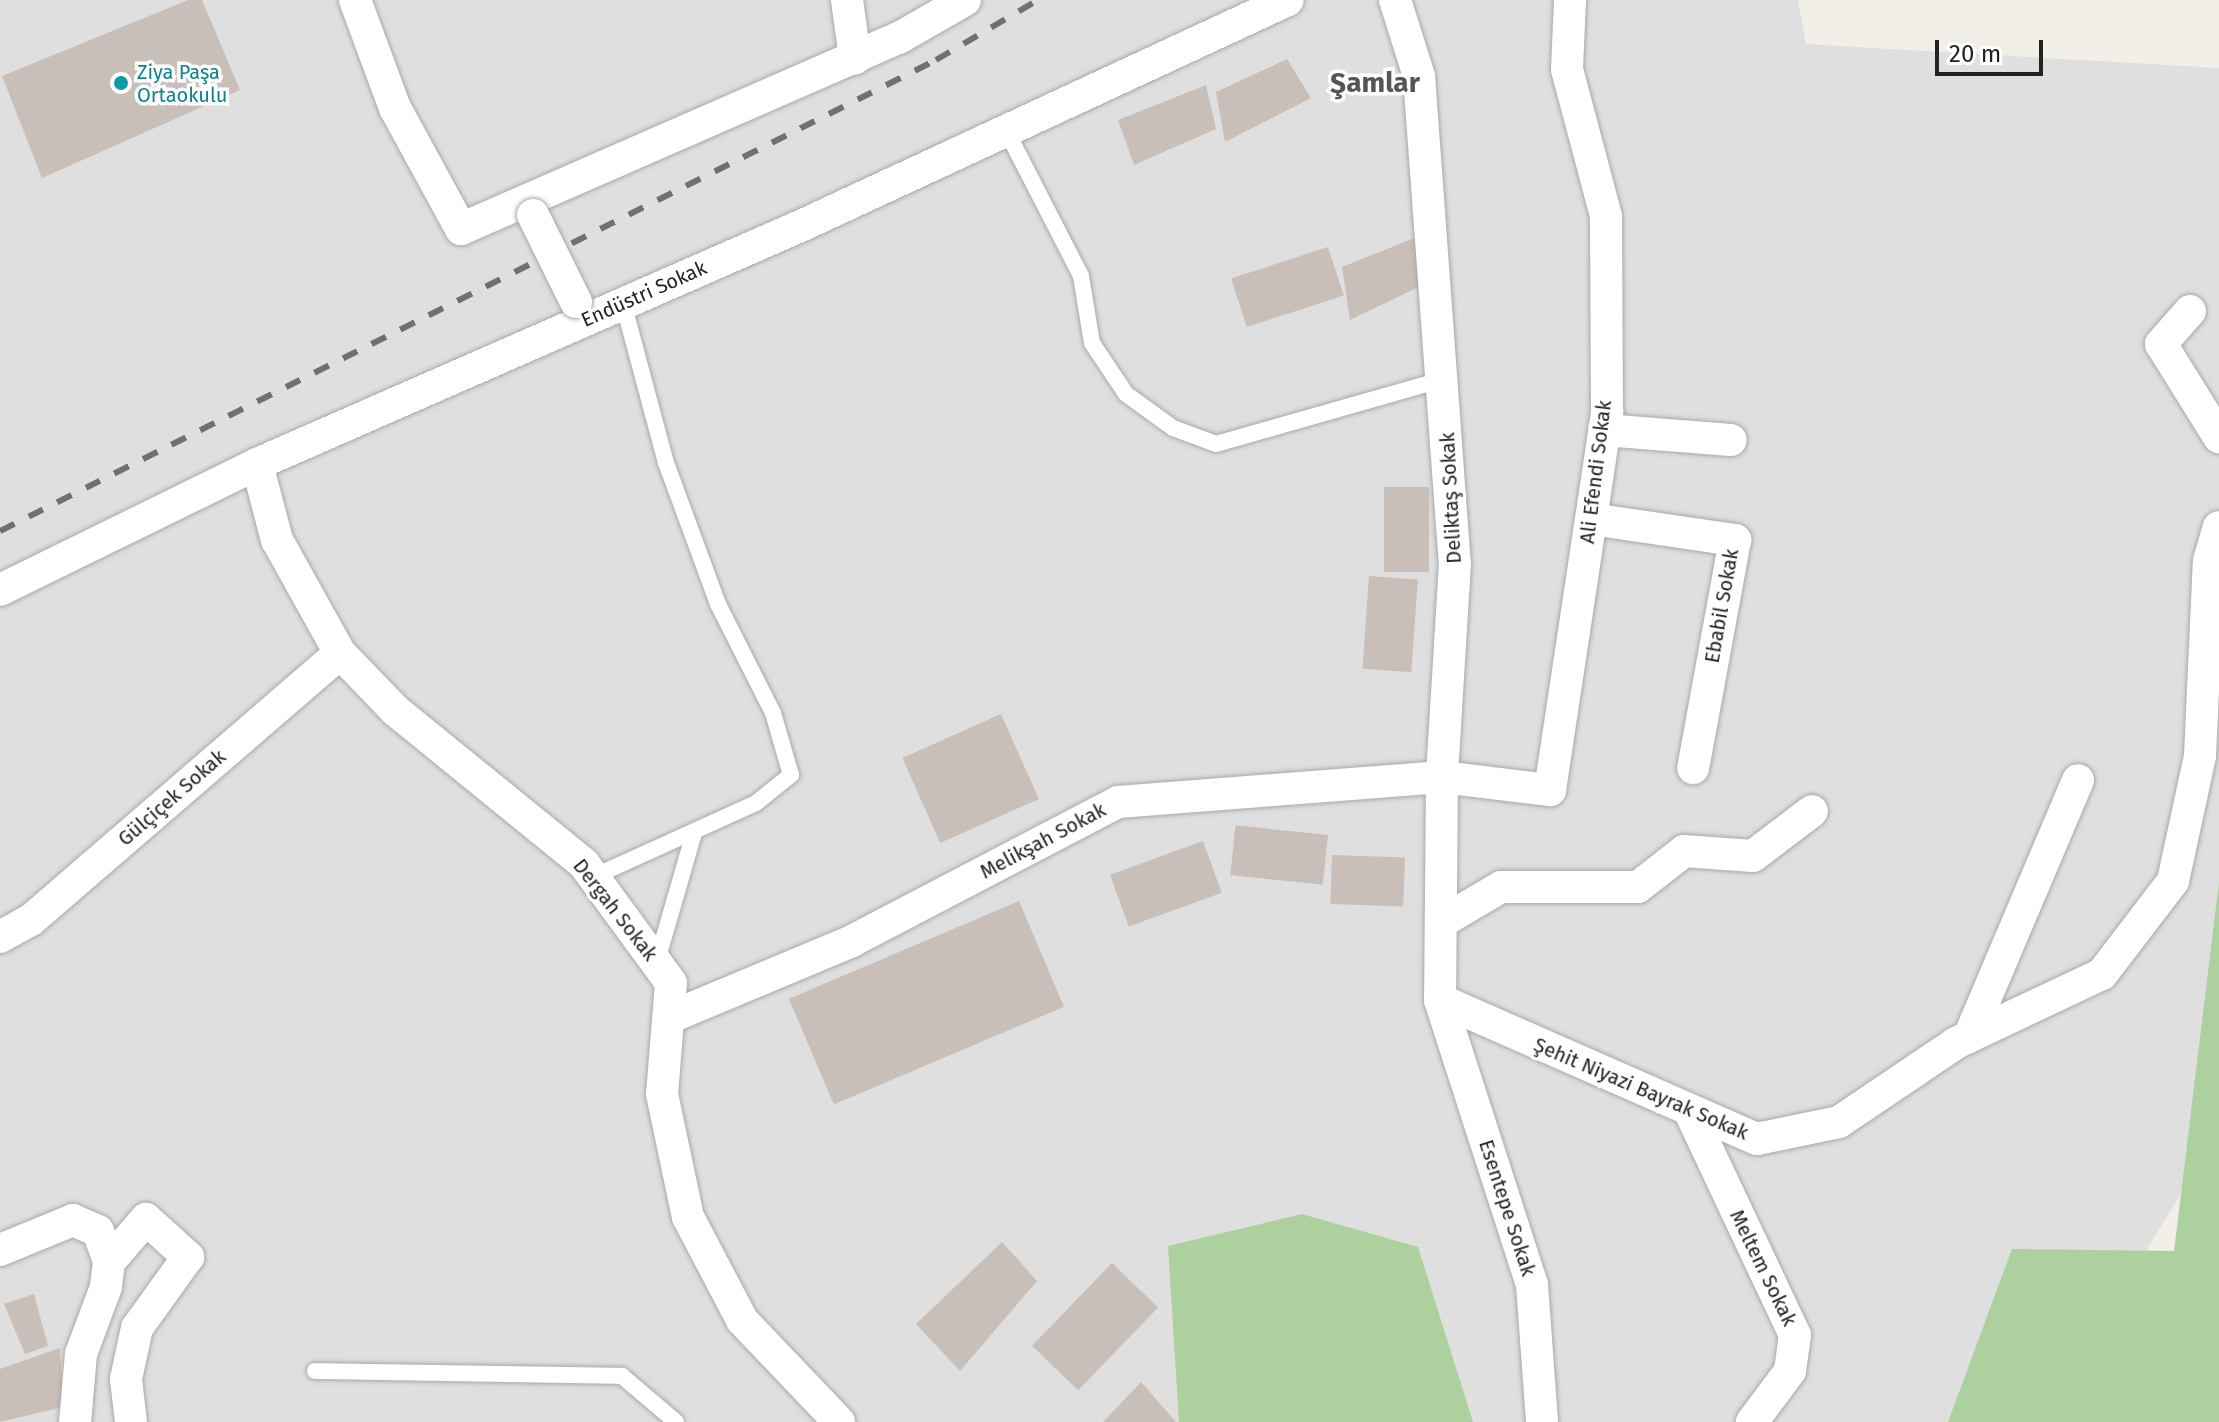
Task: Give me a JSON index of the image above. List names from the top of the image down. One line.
{"streets":{"street":["Endüstri Sokak","Ali Efendi Sokak","Deliktaş Sokak","Ebabil Sokak","Gülçiçek Sokak","Melikşah Sokak","Dergah Sokak","Şehit Niyazi Bayrak Sokak","Esentepe Sokak","Meltem Sokak"]},"crossings":[["Endüstri Sokak","Dergah Sokak"],["Ali Efendi Sokak","Deliktaş Sokak"],["Ali Efendi Sokak","Ebabil Sokak"],["Ali Efendi Sokak","Melikşah Sokak"],["Deliktaş Sokak","Melikşah Sokak"],["Deliktaş Sokak","Şehit Niyazi Bayrak Sokak"],["Deliktaş Sokak","Esentepe Sokak"],["Gülçiçek Sokak","Dergah Sokak"],["Melikşah Sokak","Dergah Sokak"],["Şehit Niyazi Bayrak Sokak","Esentepe Sokak"],["Şehit Niyazi Bayrak Sokak","Meltem Sokak"]],"districts":["Şamlar"],"places":["Ziya Paşa Ortaokulu"],"scale_bar":"20 m"}
